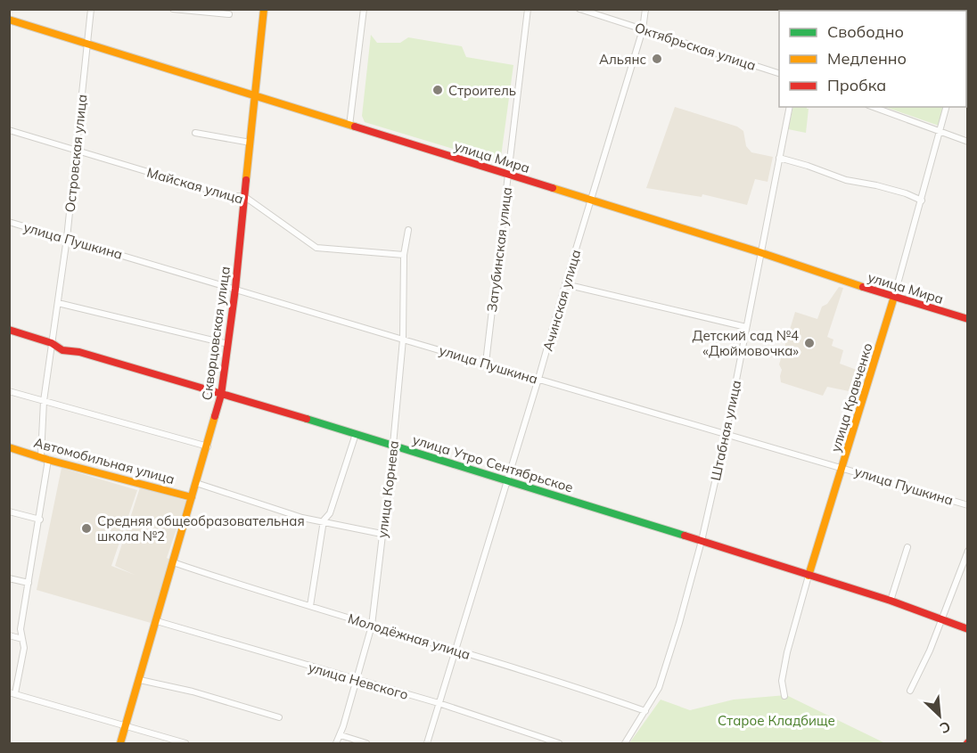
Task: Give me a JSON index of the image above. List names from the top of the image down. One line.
{"streets":{"street":["Октябрьская улица","Островская улица","улица Мира","Майская улица","улица Пушкина","Затубинская улица","Ачинская улица","Скворцовская улица","улица Кравченко","Штабная улица","Автомобильная улица","улица Утро Сентябрьское","улица Корнева","Молодёжная улица","улица Невского"]},"crossings":[["Октябрьская улица","Ачинская улица"],["Островская улица","улица Мира"],["Островская улица","Майская улица"],["Островская улица","улица Пушкина"],["Островская улица","Автомобильная улица"],["Островская улица","улица Утро Сентябрьское"],["улица Мира","Затубинская улица"],["улица Мира","Ачинская улица"],["улица Мира","Скворцовская улица"],["улица Мира","улица Кравченко"],["улица Мира","Штабная улица"],["Майская улица","Скворцовская улица"],["Майская улица","улица Корнева"],["улица Пушкина","Затубинская улица"],["улица Пушкина","Ачинская улица"],["улица Пушкина","Скворцовская улица"],["улица Пушкина","улица Кравченко"],["улица Пушкина","Штабная улица"],["улица Пушкина","улица Корнева"],["Ачинская улица","улица Утро Сентябрьское"],["Ачинская улица","Молодёжная улица"],["Ачинская улица","улица Невского"],["Скворцовская улица","Автомобильная улица"],["Скворцовская улица","улица Утро Сентябрьское"],["Скворцовская улица","Молодёжная улица"],["Скворцовская улица","улица Невского"],["улица Кравченко","улица Утро Сентябрьское"],["Штабная улица","улица Утро Сентябрьское"],["Штабная улица","Молодёжная улица"],["улица Утро Сентябрьское","улица Корнева"],["улица Корнева","Молодёжная улица"],["улица Корнева","улица Невского"]],"parks":["Старое Кладбище"],"places":["Альянс","Строитель","Детский сад №4 «Дюймовочка»","Средняя общеобразовательная школа №2"],"legend":["Свободно","Медленно","Пробка"],"north":"bottom right"}
